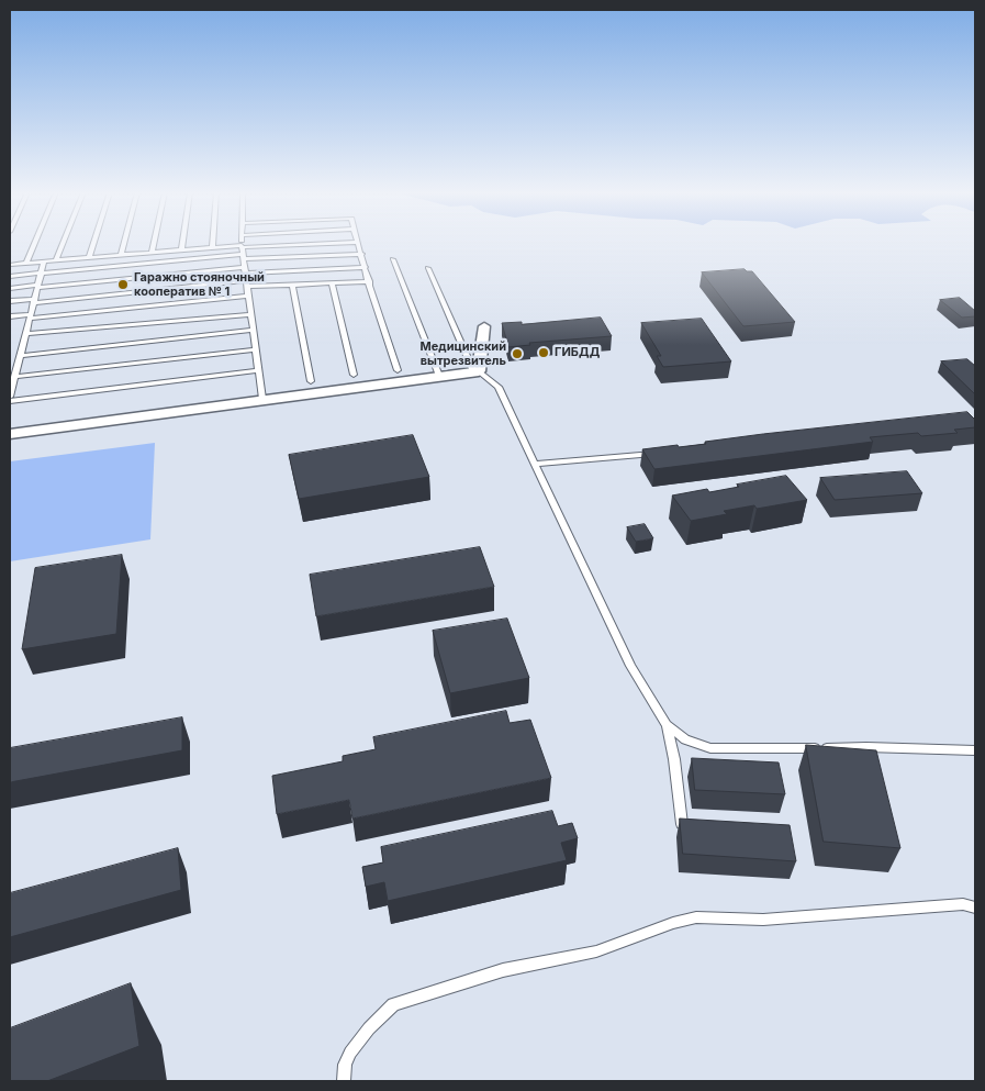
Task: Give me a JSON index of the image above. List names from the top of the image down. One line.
{"places":["Гаражно стояночный кооператив № 1","ГИБДД","Медицинский вытрезвитель"]}
